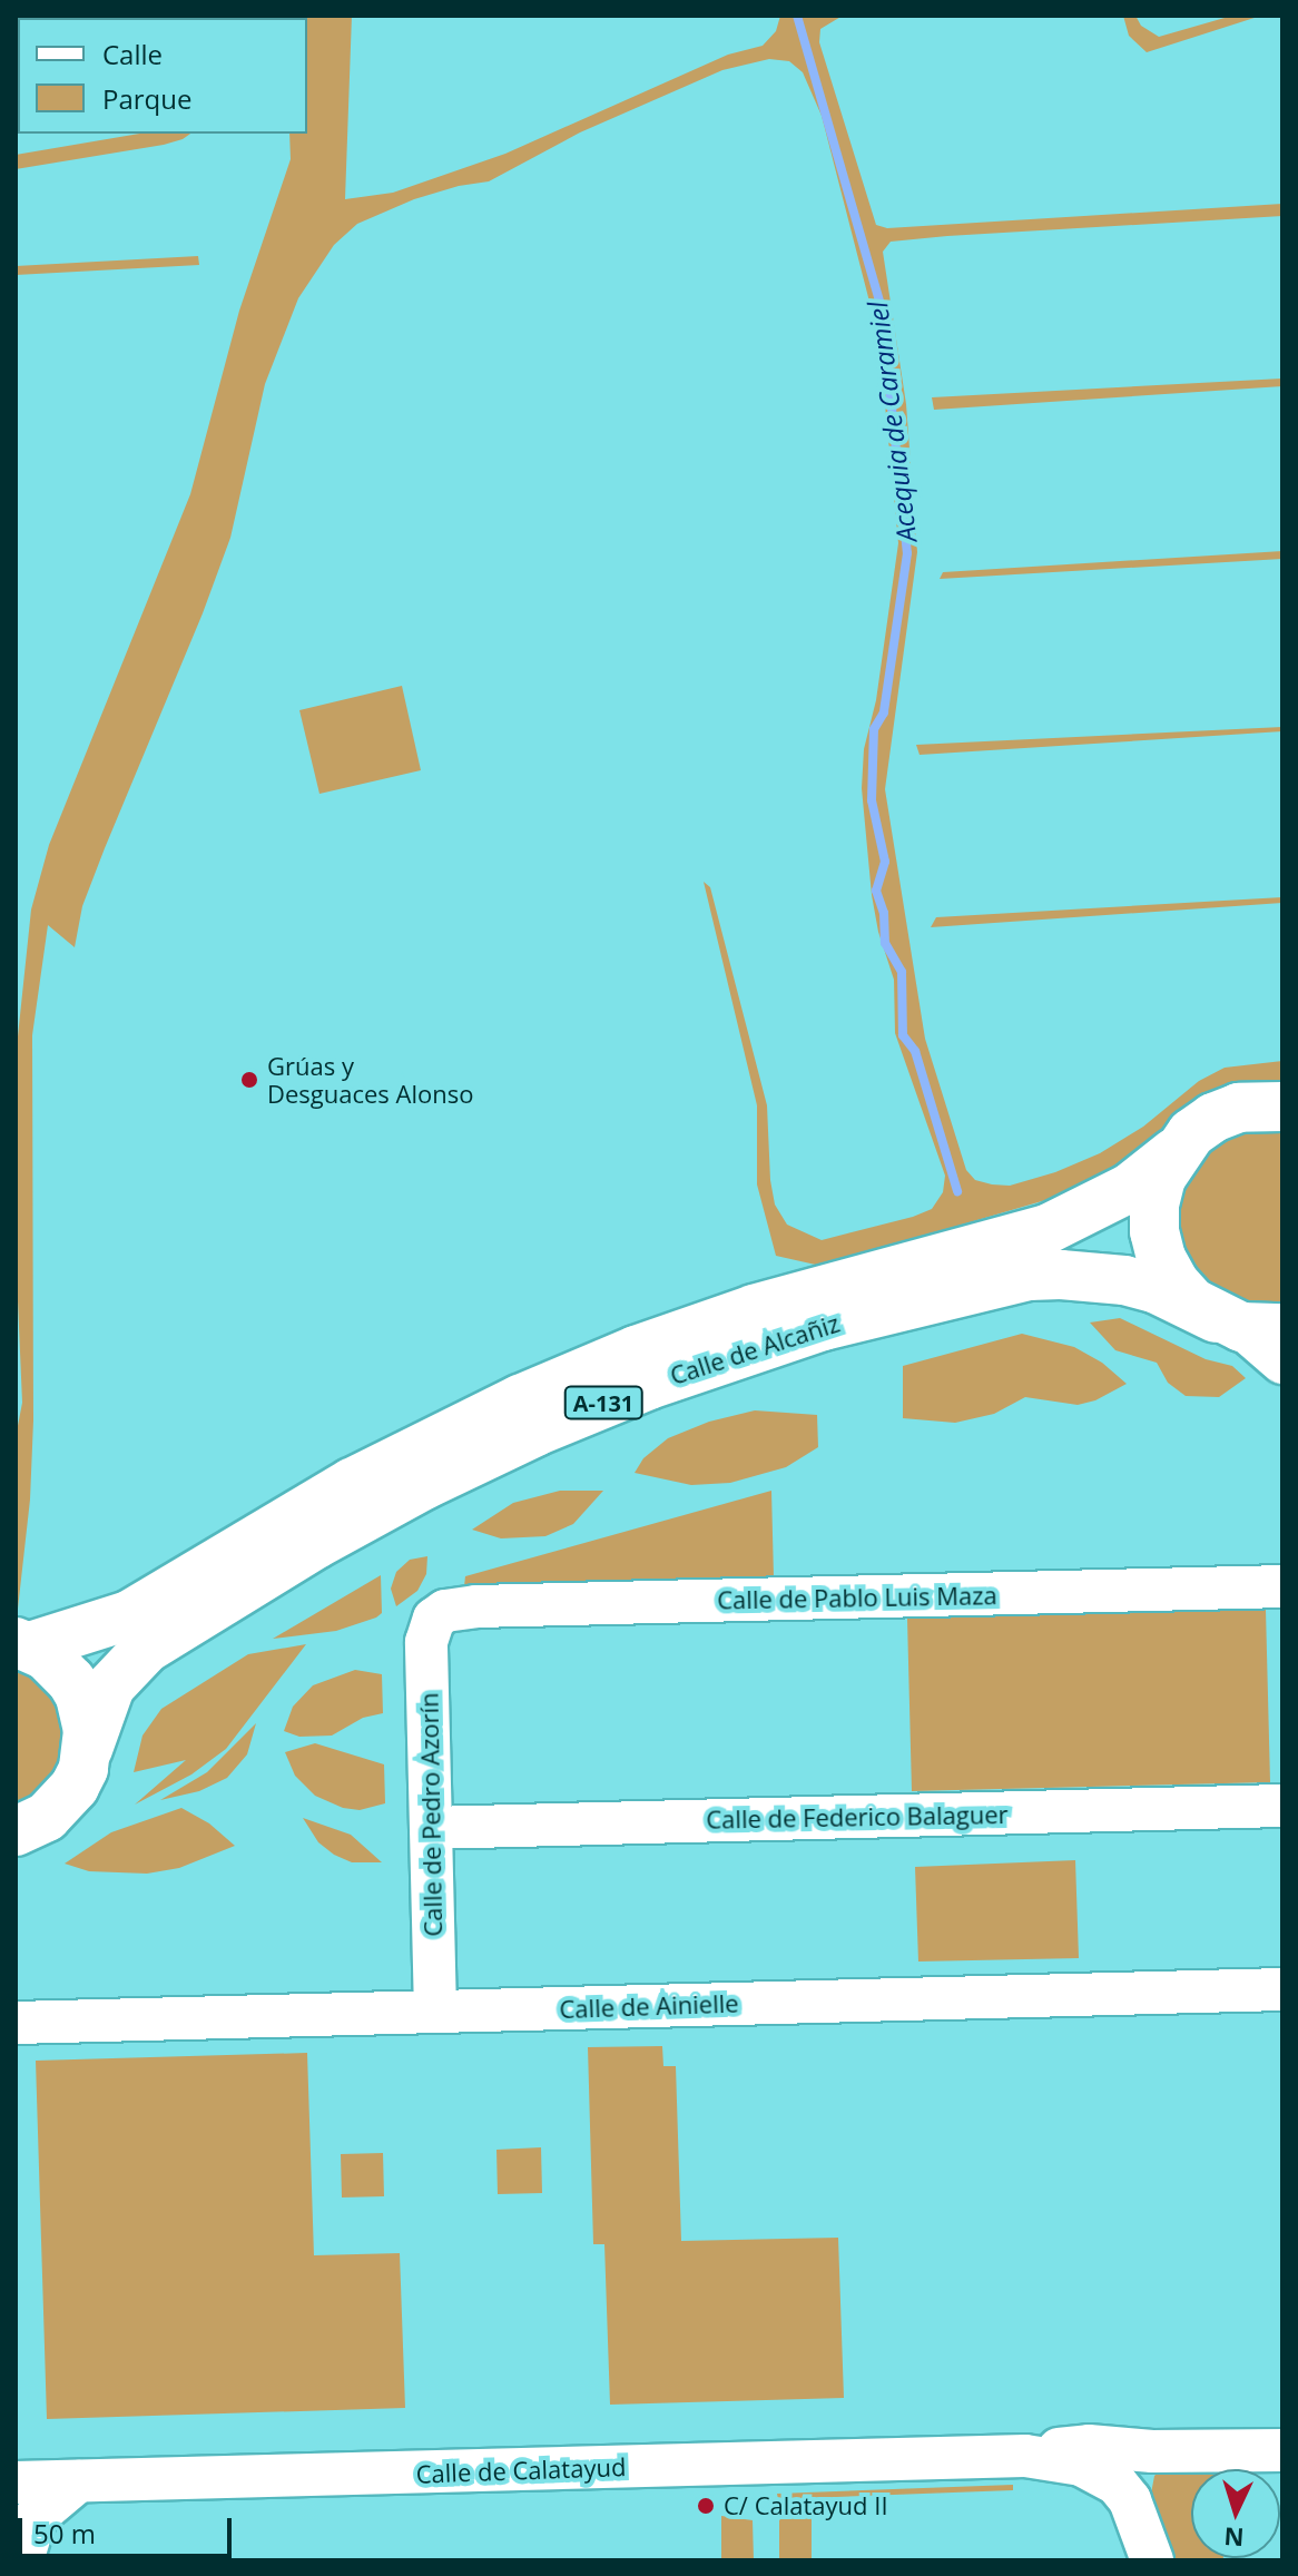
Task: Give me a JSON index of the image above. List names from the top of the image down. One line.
{"streets":{"main road":["Calle de Alcañiz","A-131"],"street":["Calle de Pablo Luis Maza","Calle de Pedro Azorín","Calle de Federico Balaguer","Calle de Ainielle","Calle de Calatayud"]},"crossings":[["Calle de Alcañiz","A-131"],["Calle de Pablo Luis Maza","Calle de Pedro Azorín"],["Calle de Pedro Azorín","Calle de Federico Balaguer"],["Calle de Pedro Azorín","Calle de Ainielle"]],"water":["Acequia de Caramiel"],"places":["Grúas y Desguaces Alonso","C/ Calatayud II"],"legend":["Calle","Parque"],"scale_bar":"50 m","north":"bottom"}
